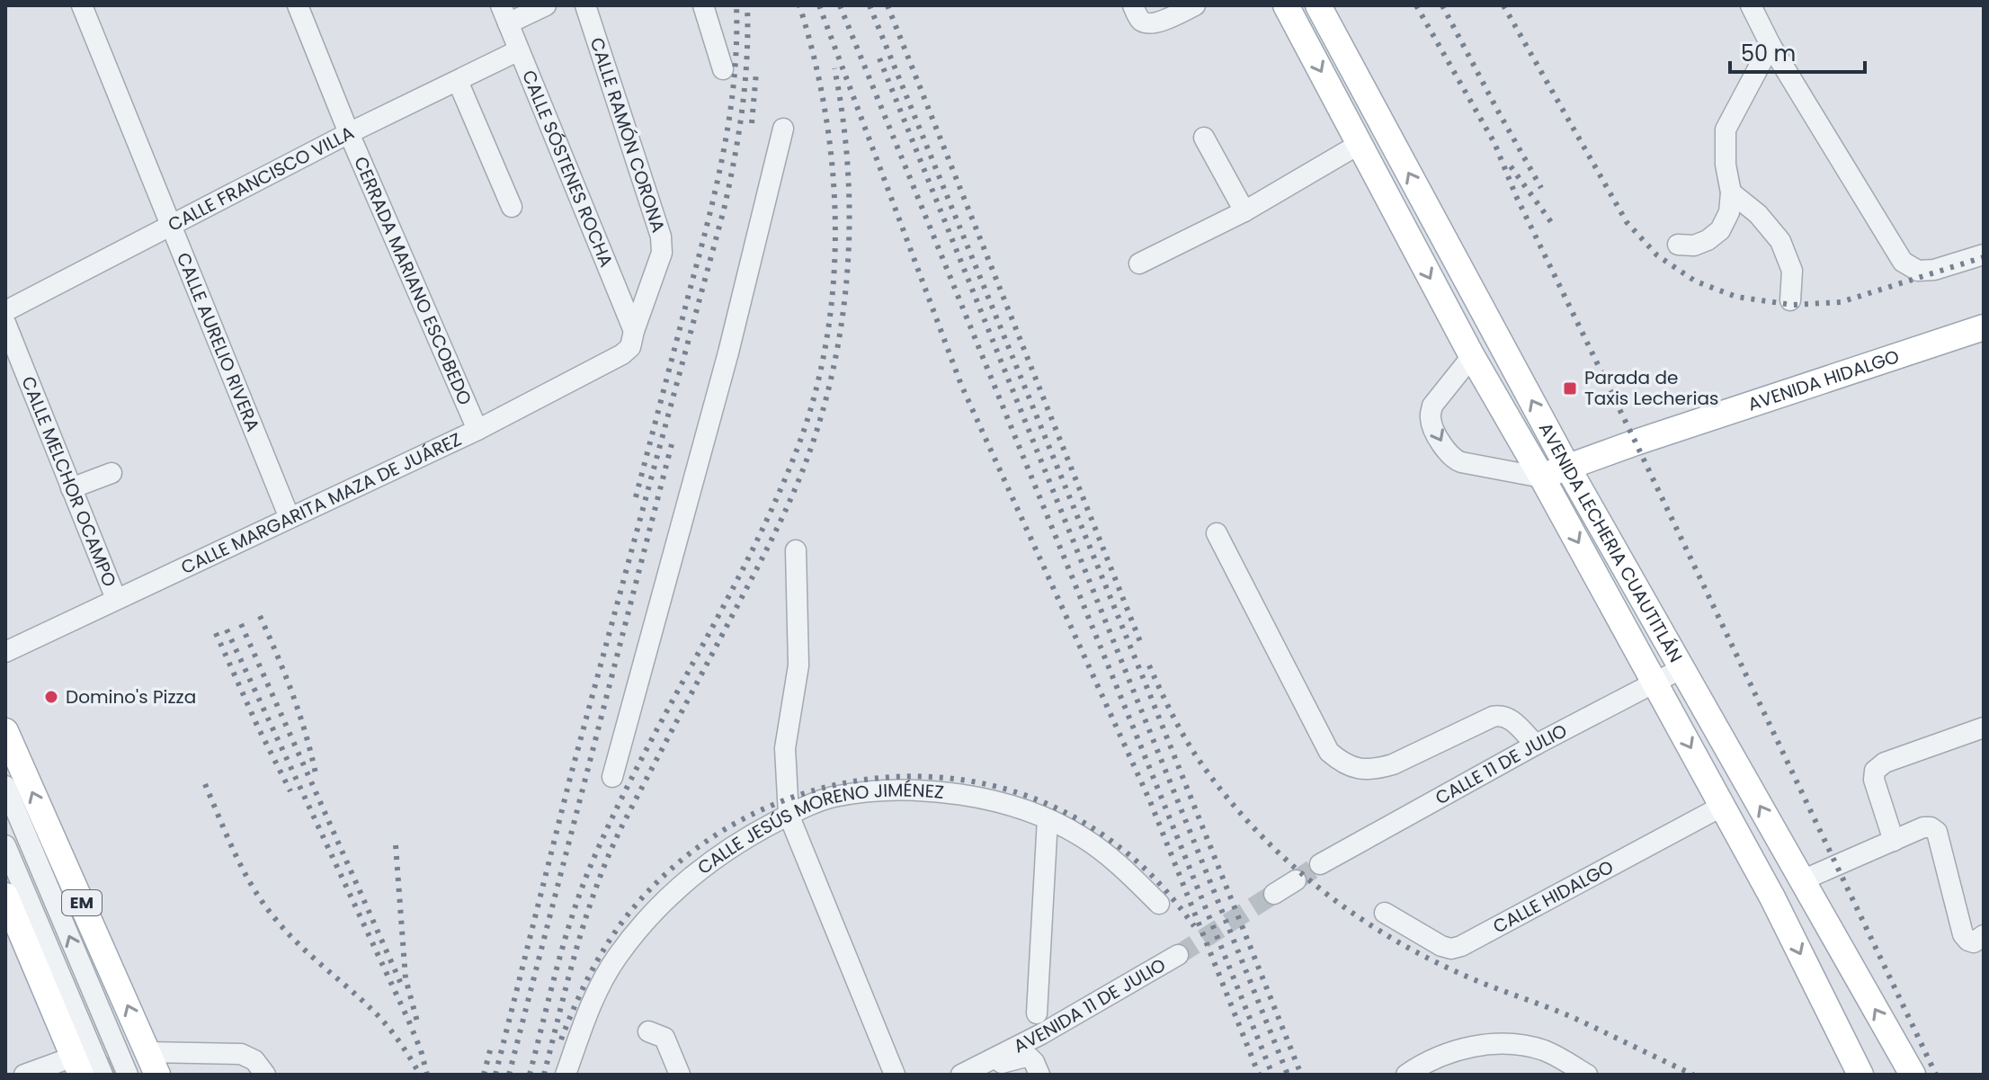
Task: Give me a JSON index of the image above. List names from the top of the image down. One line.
{"streets":{"main road":["AVENIDA HIDALGO","AVENIDA LECHERIA CUAUTITLÁN","EM"],"street":["CALLE RAMÓN CORONA","CALLE SÓSTENES ROCHA","CALLE FRANCISCO VILLA","CERRADA MARIANO ESCOBEDO","CALLE AURELIO RIVERA","CALLE MELCHOR OCAMPO","CALLE MARGARITA MAZA DE JUÁREZ","CALLE 11 DE JULIO","CALLE JESÚS MORENO JIMÉNEZ","CALLE HIDALGO","AVENIDA 11 DE JULIO"]},"crossings":[["CALLE RAMÓN CORONA","CALLE SÓSTENES ROCHA"],["CALLE RAMÓN CORONA","CALLE MARGARITA MAZA DE JUÁREZ"],["CALLE SÓSTENES ROCHA","CALLE FRANCISCO VILLA"],["CALLE SÓSTENES ROCHA","CALLE MARGARITA MAZA DE JUÁREZ"],["CALLE FRANCISCO VILLA","CERRADA MARIANO ESCOBEDO"],["CALLE FRANCISCO VILLA","CALLE AURELIO RIVERA"],["CERRADA MARIANO ESCOBEDO","CALLE MARGARITA MAZA DE JUÁREZ"],["CALLE AURELIO RIVERA","CALLE MARGARITA MAZA DE JUÁREZ"],["AVENIDA HIDALGO","AVENIDA LECHERIA CUAUTITLÁN"],["CALLE MELCHOR OCAMPO","CALLE MARGARITA MAZA DE JUÁREZ"],["AVENIDA LECHERIA CUAUTITLÁN","CALLE 11 DE JULIO"],["AVENIDA LECHERIA CUAUTITLÁN","CALLE HIDALGO"]],"places":{"transit":["Parada de Taxis Lecherias"],"other":["Domino's Pizza"]},"scale_bar":"50 m"}
